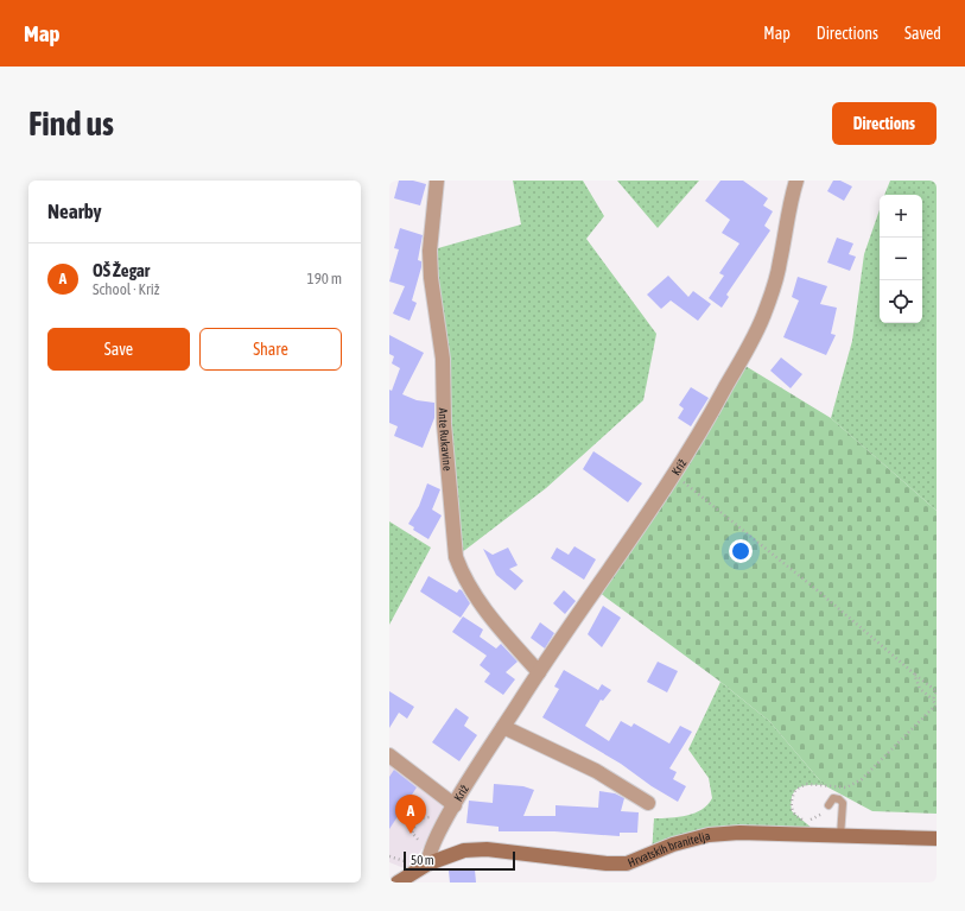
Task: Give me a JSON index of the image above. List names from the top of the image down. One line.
{"streets":{"street":["Ante Rukavine","Križ","Hrvatskih branitelja"]},"crossings":[["Ante Rukavine","Križ"],["Križ","Hrvatskih branitelja"]],"scale_bar":"50 m","page":{"header":"Map","nav":["Map","Directions","Saved"],"buttons":["Directions",["Save","Share"]],"title":"Find us","heading":"Nearby","map_buttons":["+","−"],"list":[{"mark":"A","name":"OŠ Žegar","note":"School · Križ","value":"190 m"}],"pins":"A","scale":"50 m"}}
